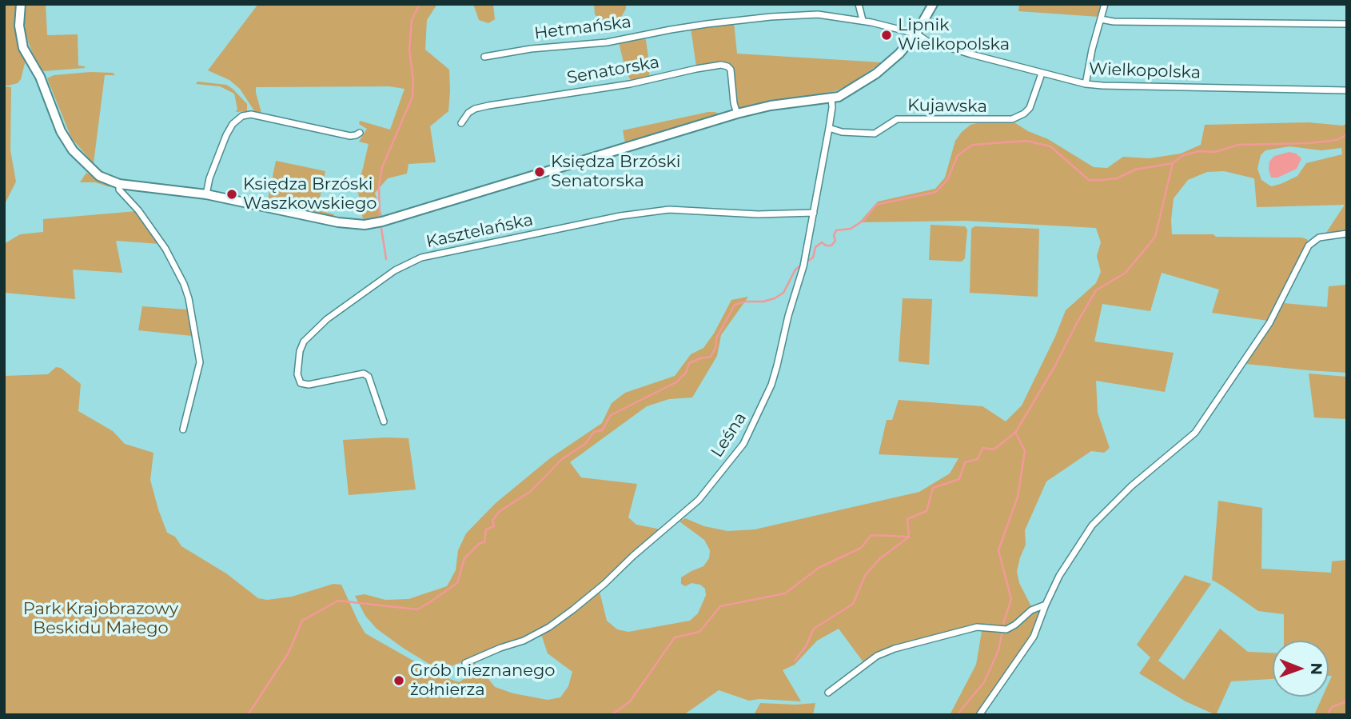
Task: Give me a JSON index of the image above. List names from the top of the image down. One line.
{"streets":{"street":["Hetmańska","Senatorska","Wielkopolska","Kujawska","Kasztelańska","Leśna"]},"crossings":[["Hetmańska","Wielkopolska"],["Wielkopolska","Kujawska"],["Kujawska","Leśna"],["Kasztelańska","Leśna"]],"parks":["Park Krajobrazowy Beskidu Małego"],"places":["Lipnik Wielkopolska","Księdza Brzóski Senatorska","Księdza Brzóski Waszkowskiego","Grób nieznanego żołnierza"],"north":"right"}
